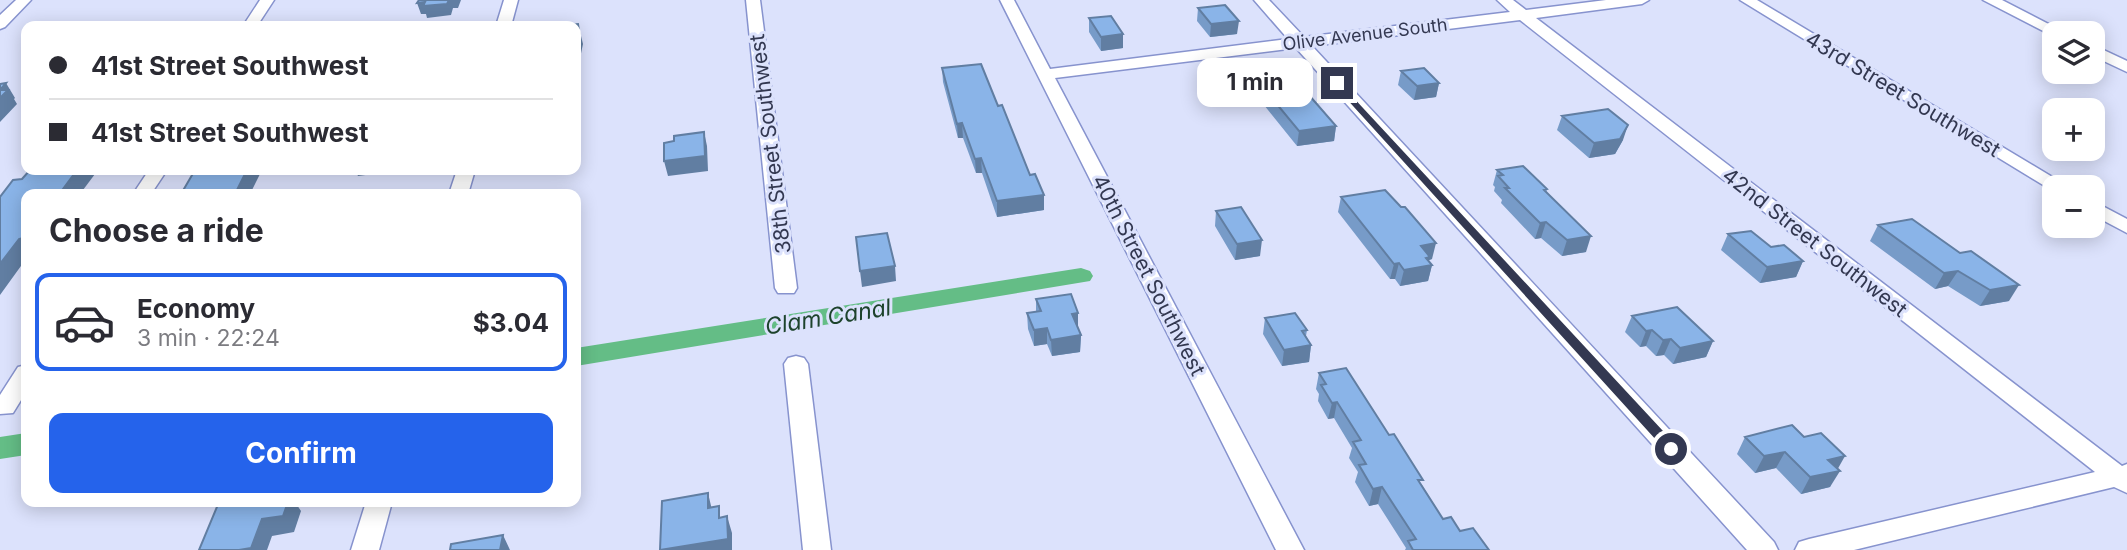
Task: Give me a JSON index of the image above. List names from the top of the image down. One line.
{"streets":{"street":["Olive Avenue South","43rd Street Southwest","38th Street Southwest","42nd Street Southwest","40th Street Southwest"]},"crossings":[["Olive Avenue South","42nd Street Southwest"],["Olive Avenue South","40th Street Southwest"]],"water":["Clam Canal"],"page":{"map_buttons":["+","−"],"banner":["41st Street Southwest","41st Street Southwest"],"bubble":"1 min","heading":"Choose a ride","list":[{"name":"Economy","note":"3 min · 22:24","value":"$3.04"}],"buttons":"Confirm"}}
